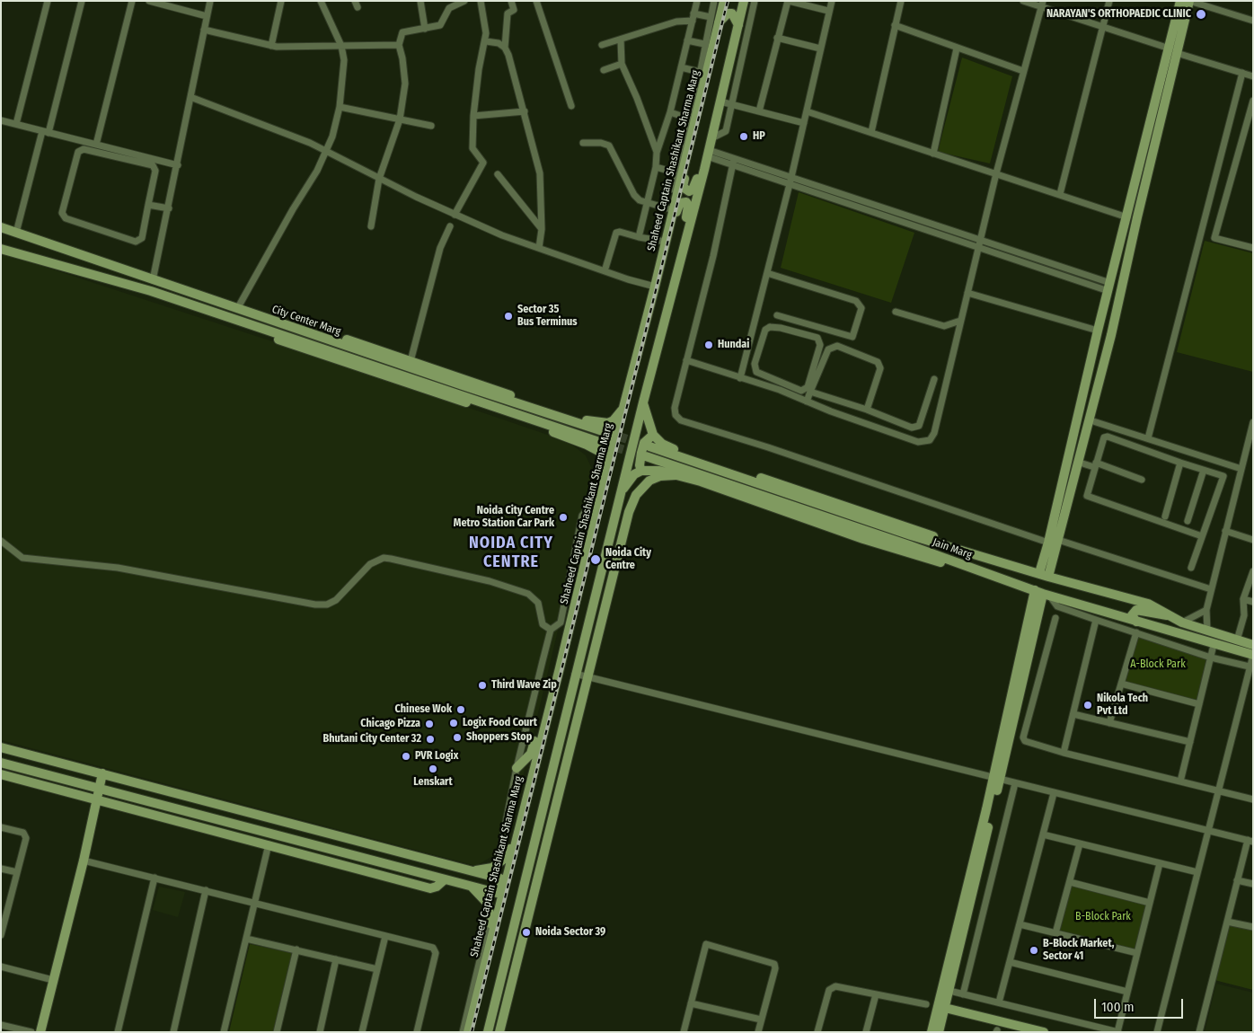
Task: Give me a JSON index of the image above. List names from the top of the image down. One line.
{"streets":{"street":["Shaheed Captain Shashikant Sharma Marg","City Center Marg","Jain Marg"]},"districts":["NOIDA CITY CENTRE"],"parks":["A-Block Park","B-Block Park"],"places":["NARAYAN'S ORTHOPAEDIC CLINIC","HP","Sector 35 Bus Terminus","Hundai","Noida City Centre Metro Station Car Park","Noida City Centre","Third Wave Zip","Nikola Tech Pvt Ltd","Chinese Wok","Logix Food Court","Chicago Pizza","Shoppers Stop","Bhutani City Center 32","PVR Logix","Lenskart","Noida Sector 39","B-Block Market, Sector 41"],"scale_bar":"100 m"}
